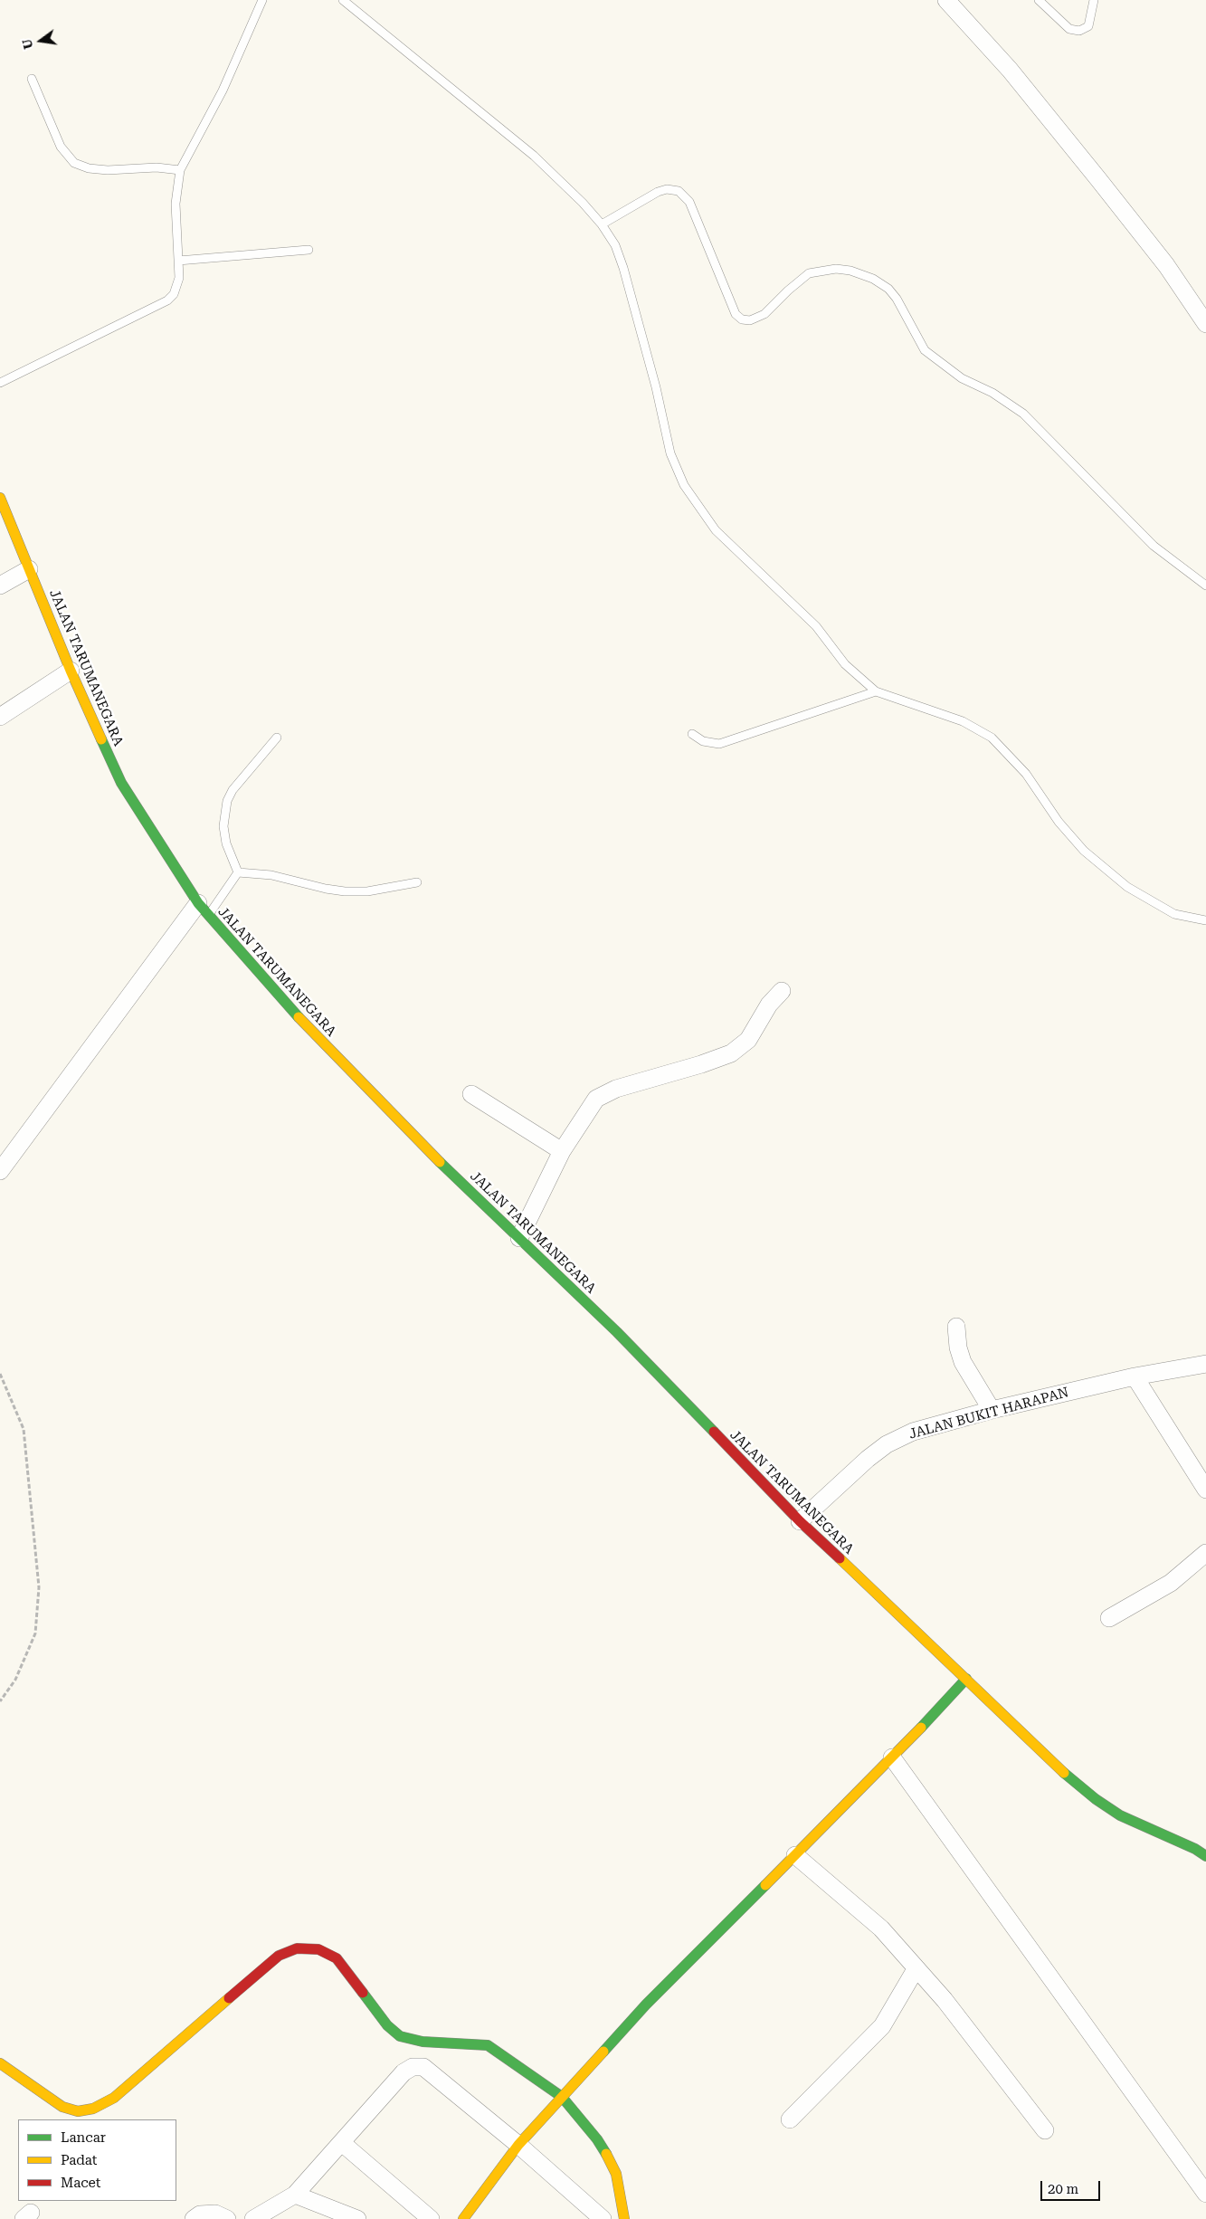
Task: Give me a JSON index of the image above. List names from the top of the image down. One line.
{"streets":{"street":["JALAN TARUMANEGARA","JALAN BUKIT HARAPAN"]},"crossings":[["JALAN TARUMANEGARA","JALAN BUKIT HARAPAN"]],"legend":["Lancar","Padat","Macet"],"scale_bar":"20 m","north":"left"}
